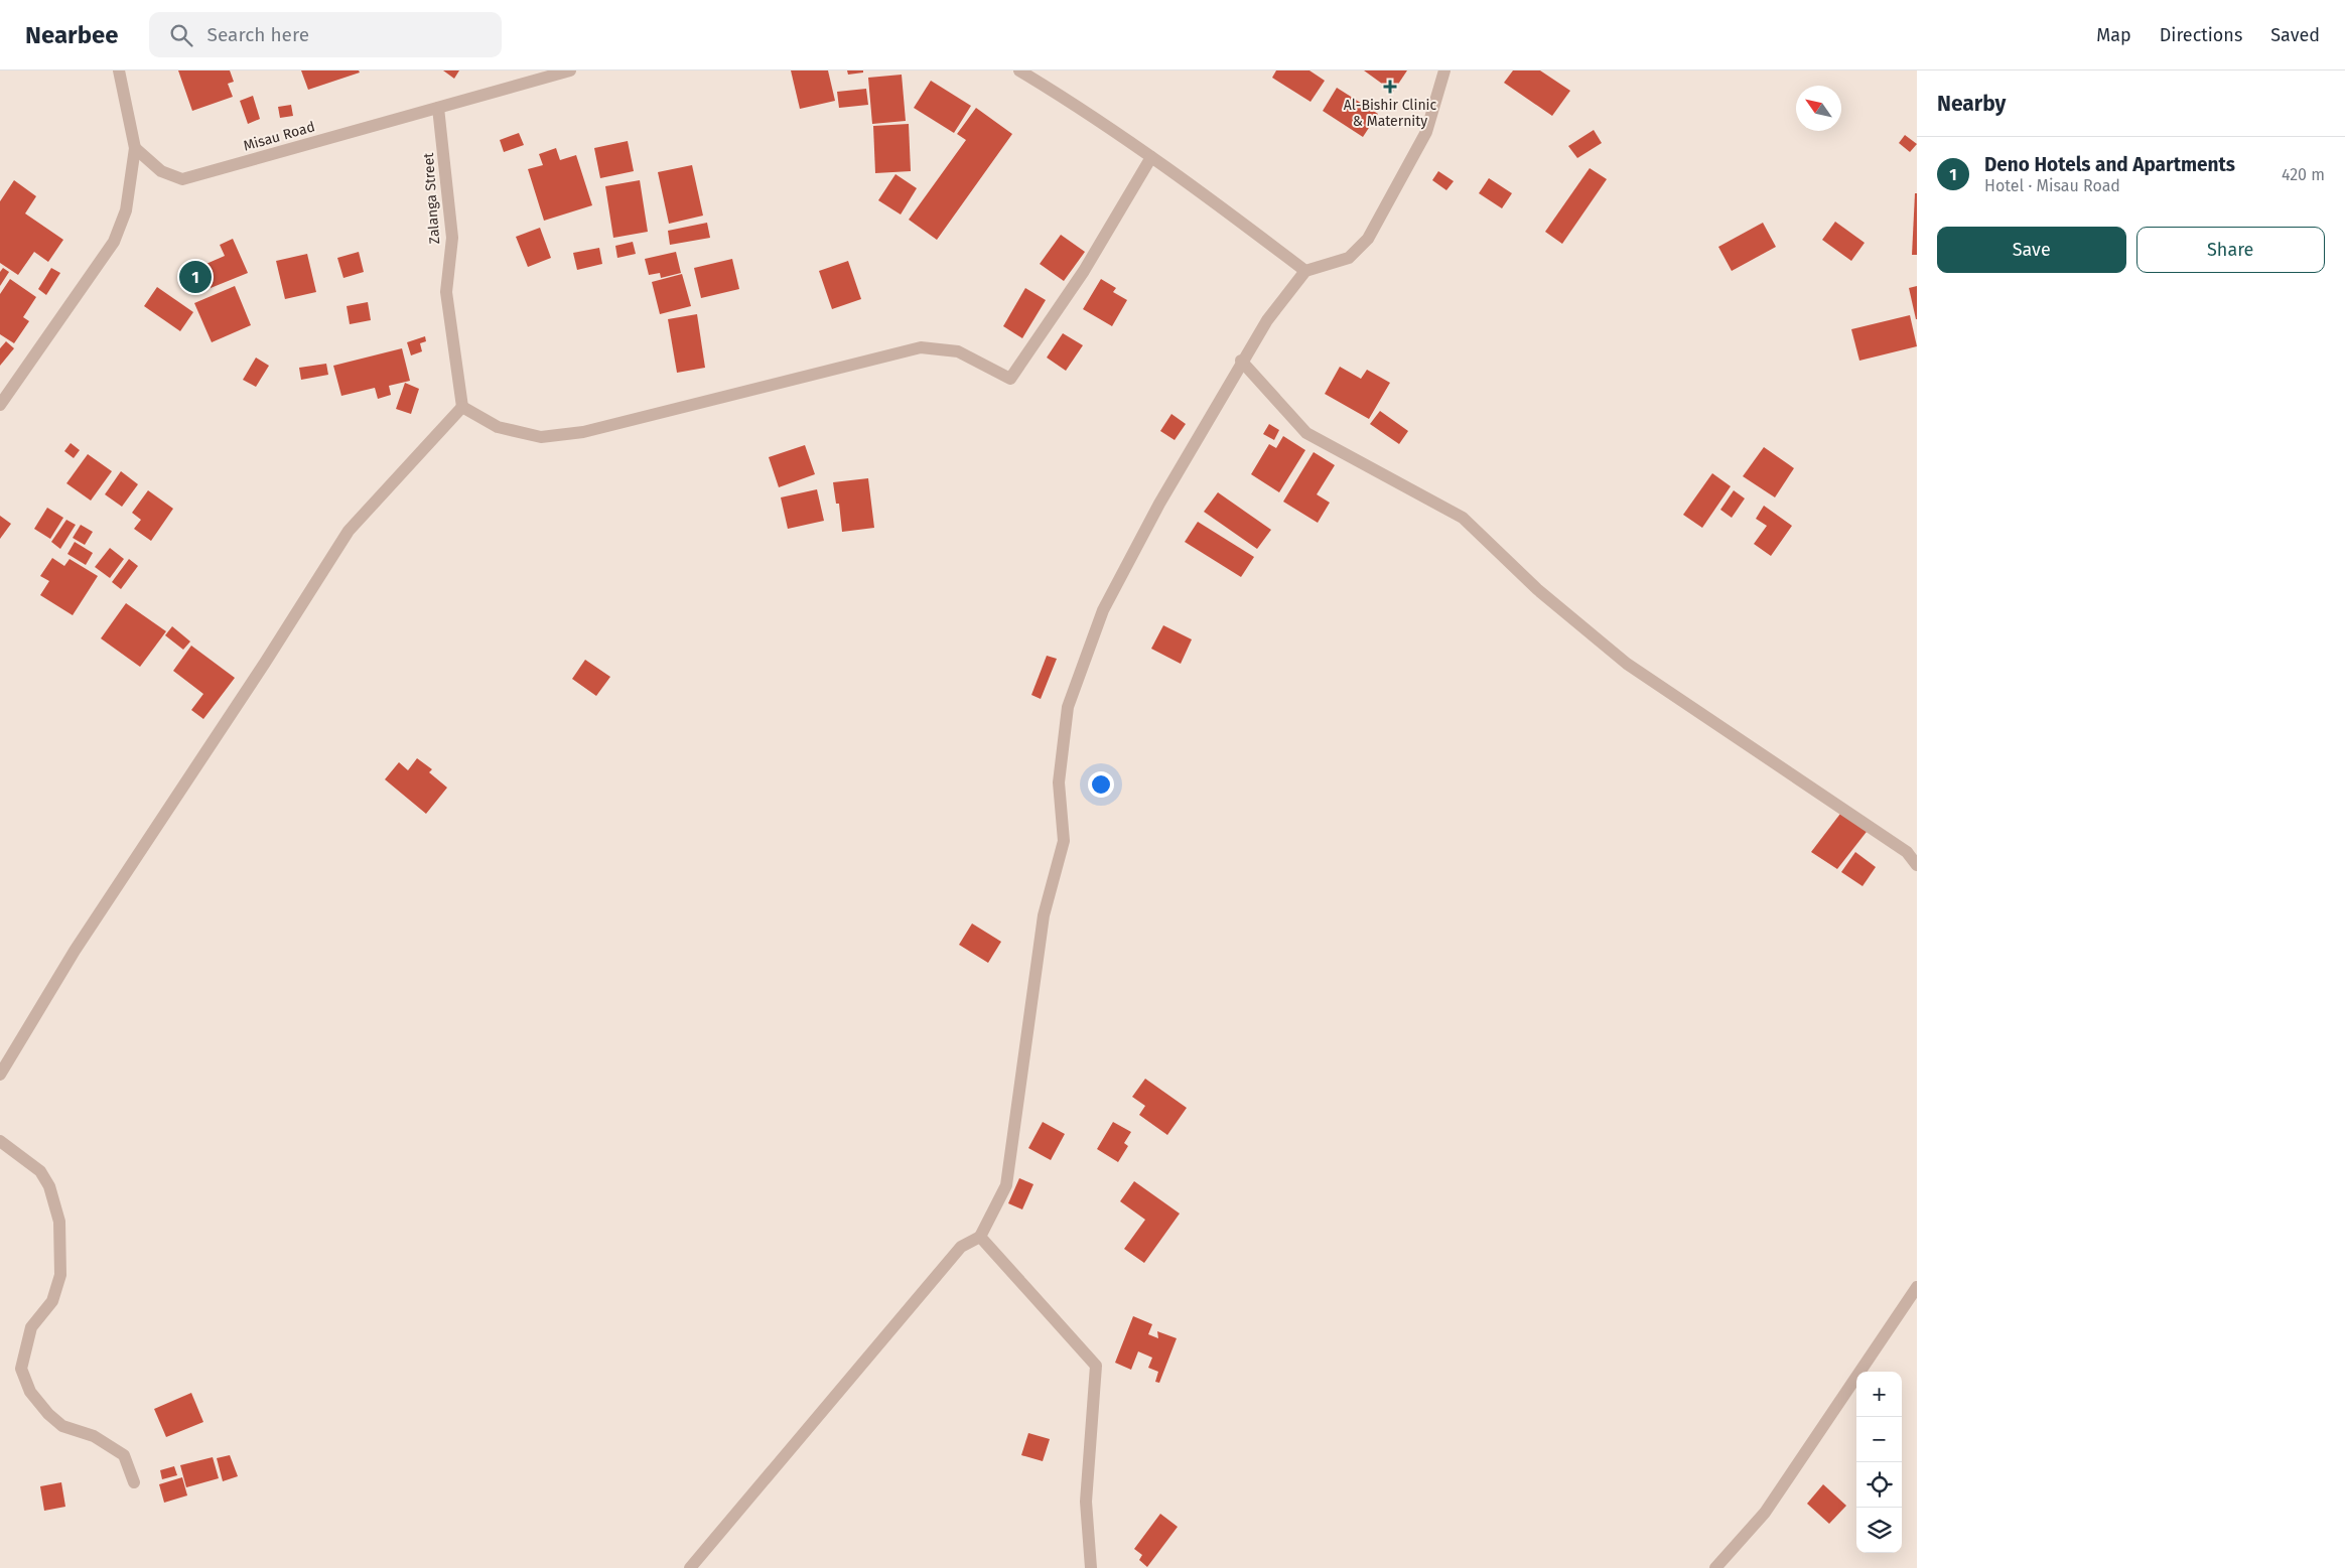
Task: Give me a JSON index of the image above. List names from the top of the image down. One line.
{"streets":{"street":["Misau Road","Zalanga Street"]},"crossings":[["Misau Road","Zalanga Street"]],"places":{"health":["Al-Bishir Clinic & Maternity"]},"north":"top left","page":{"header":"Nearbee","search":"Search here","nav":["Map","Directions","Saved"],"heading":"Nearby","list":[{"mark":"1","name":"Deno Hotels and Apartments","note":"Hotel · Misau Road","value":"420 m"}],"buttons":["Save","Share"],"pins":"1","map_buttons":["+","−"]}}
